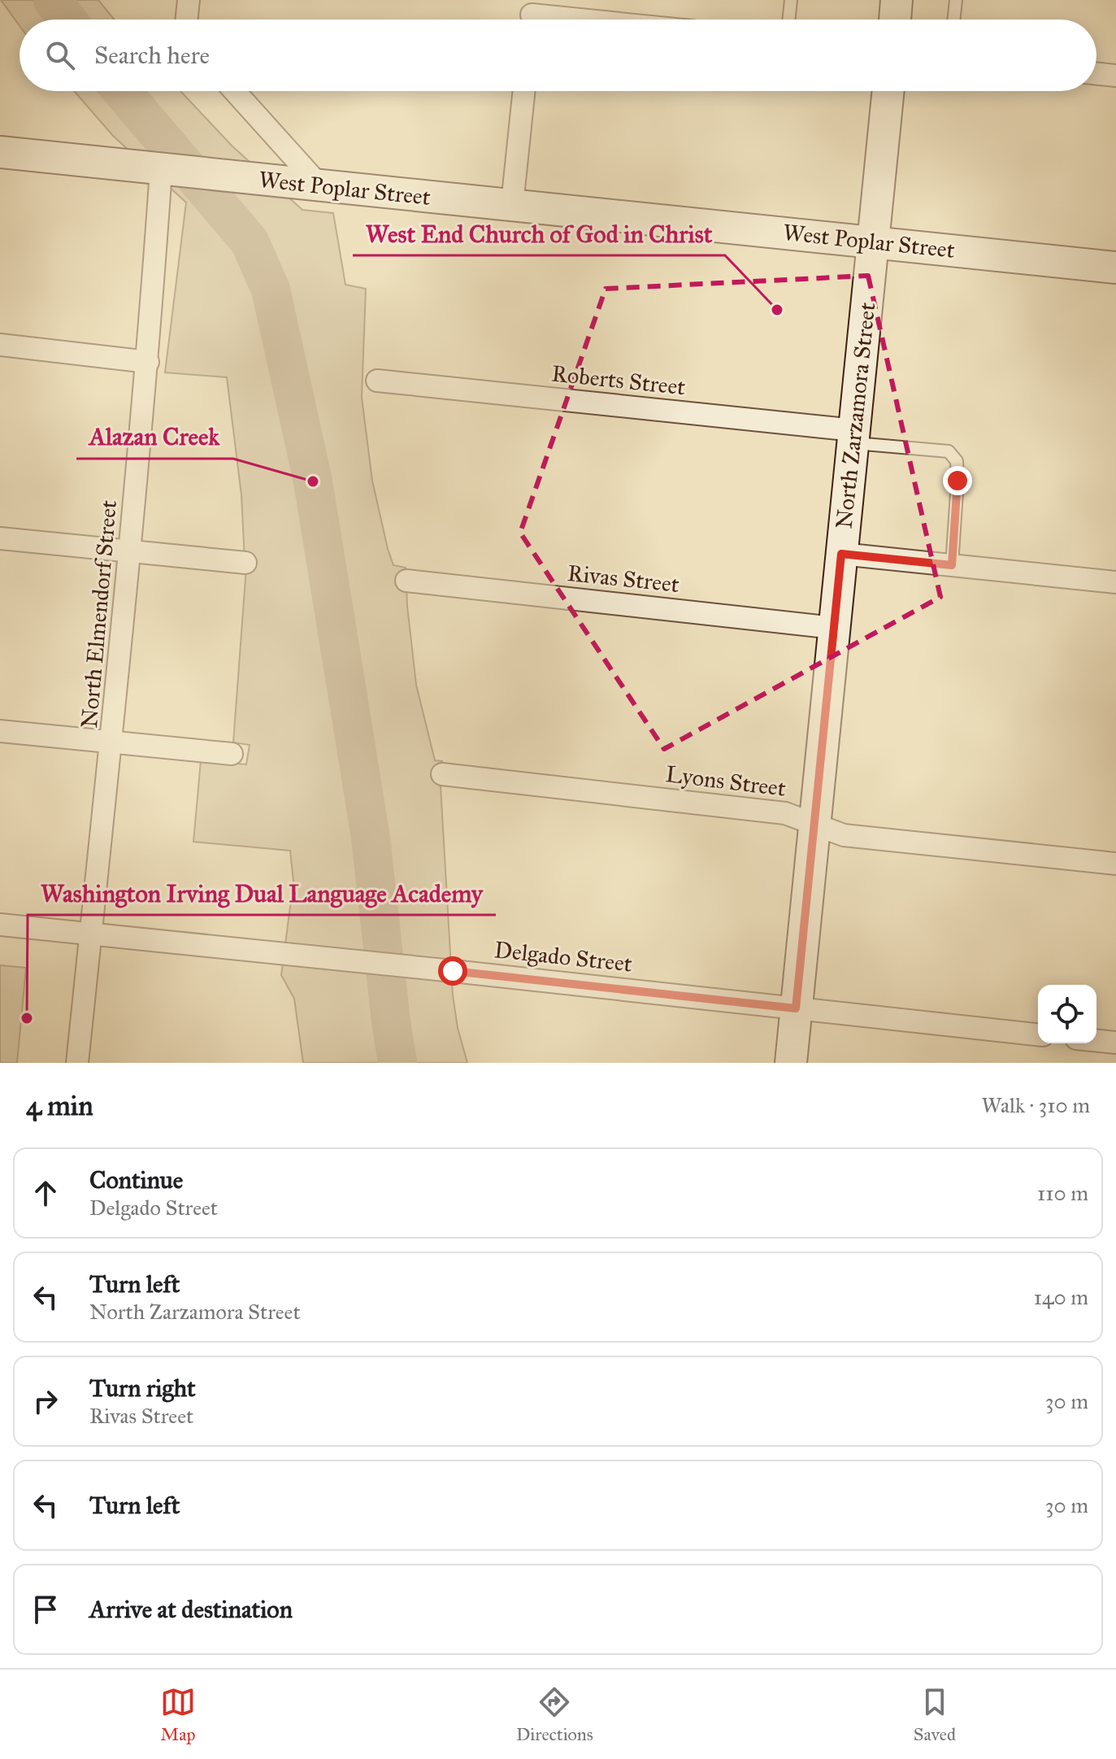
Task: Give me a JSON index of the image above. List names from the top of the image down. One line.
{"streets":{"street":["West Poplar Street","Roberts Street","North Zarzamora Street","Rivas Street","North Elmendorf Street","Lyons Street","Delgado Street"]},"crossings":[["West Poplar Street","North Zarzamora Street"],["West Poplar Street","North Elmendorf Street"],["Roberts Street","North Zarzamora Street"],["North Zarzamora Street","Rivas Street"],["North Zarzamora Street","Lyons Street"],["North Zarzamora Street","Delgado Street"],["North Elmendorf Street","Delgado Street"]],"places":["West End Church of God in Christ","Alazan Creek","Washington Irving Dual Language Academy"],"page":{"search":"Search here","heading":["4 min","Walk · 310 m"],"list":[["Continue","Delgado Street","110 m"],["Turn left","North Zarzamora Street","140 m"],["Turn right","Rivas Street","30 m"],["Turn left","30 m"],"Arrive at destination"],"nav":["Map","Directions","Saved"]}}
